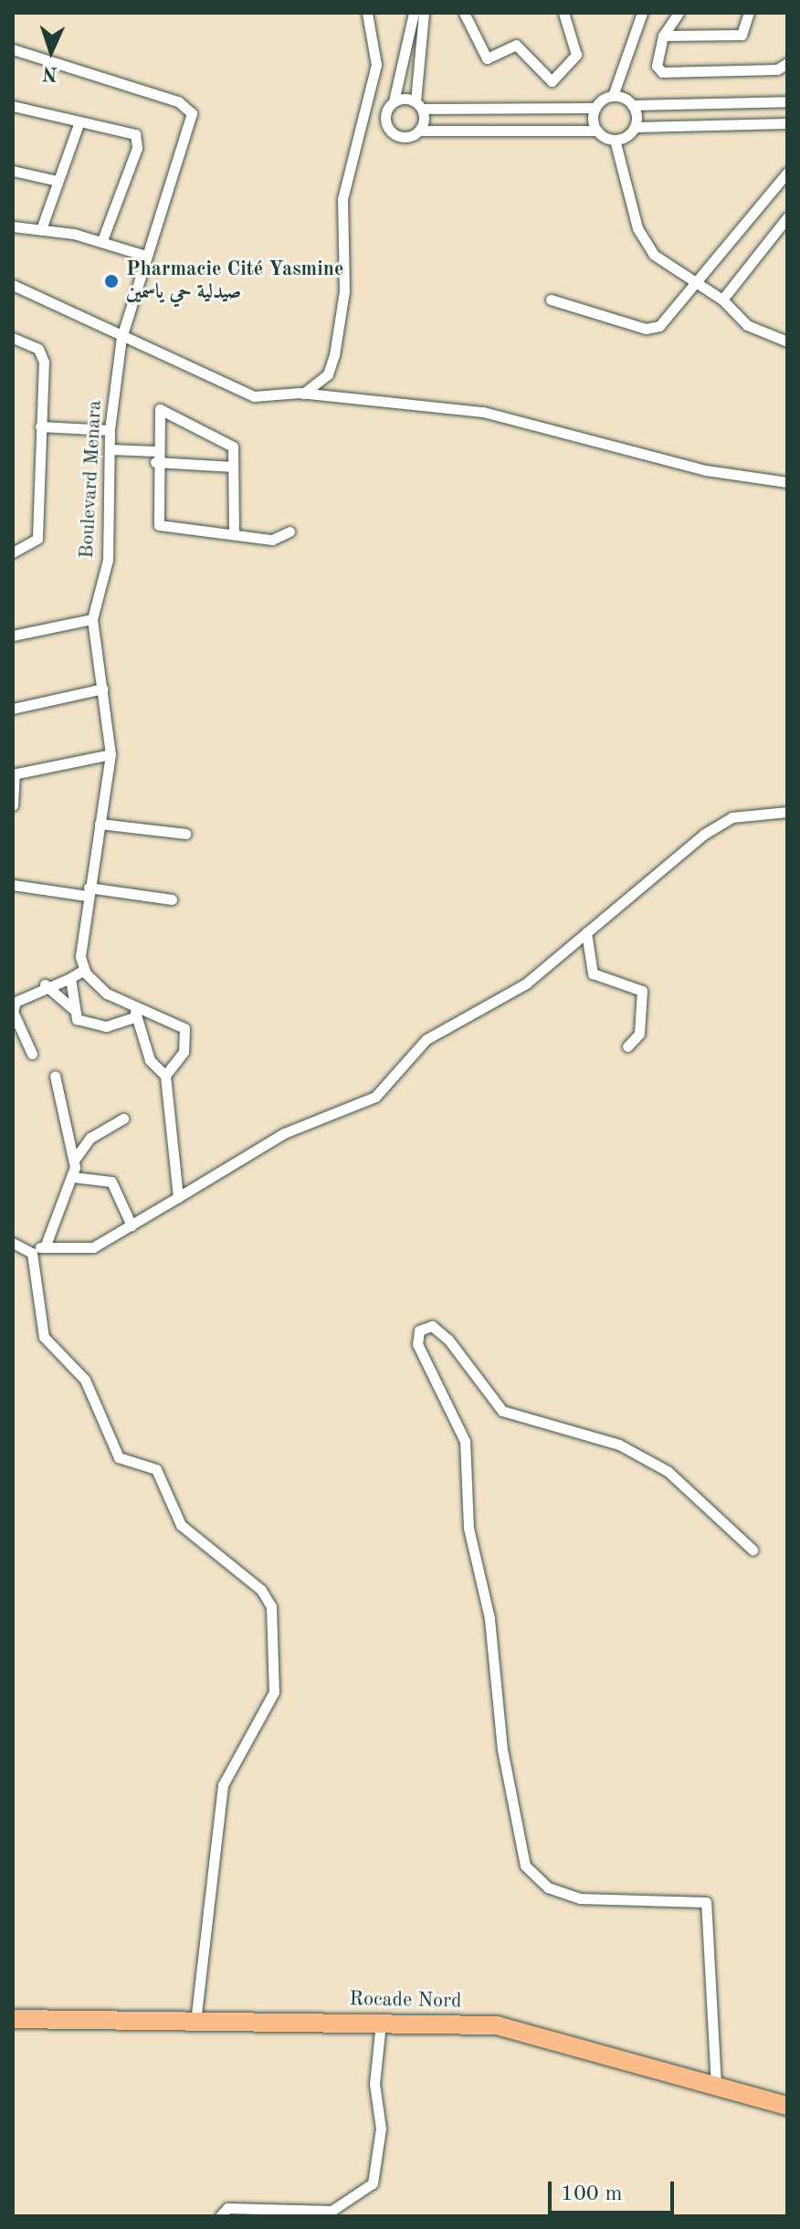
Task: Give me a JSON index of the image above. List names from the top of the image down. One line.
{"streets":{"highway":["Rocade Nord"],"street":["Boulevard Menara"]},"places":["Pharmacie Cité Yasmine صيدلية حي ياسمين"],"scale_bar":"100 m","north":"bottom"}
